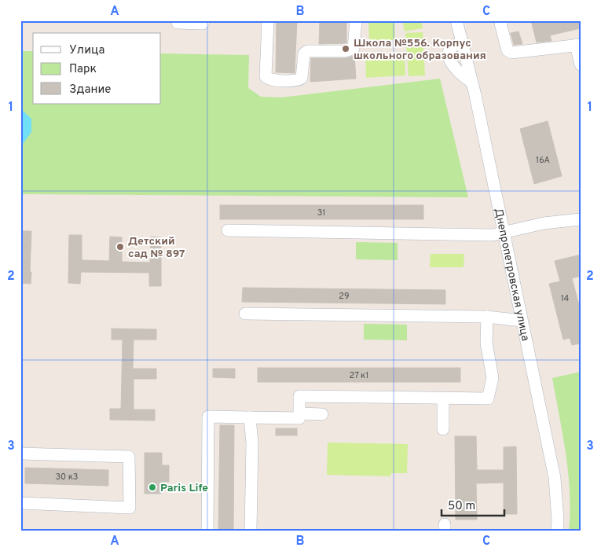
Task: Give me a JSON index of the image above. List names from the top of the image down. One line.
{"streets":{"street":["Днепропетровская улица"]},"places":["Школа №556. Корпус школьного образования","Детский сад № 897","Paris Life"],"house_numbers":["16А","31","29","14","27 к1","30 к3"],"legend":["Улица","Парк","Здание"],"scale_bar":"50 m","grid":{"columns":["A","B","C"],"rows":["1","2","3"]}}
